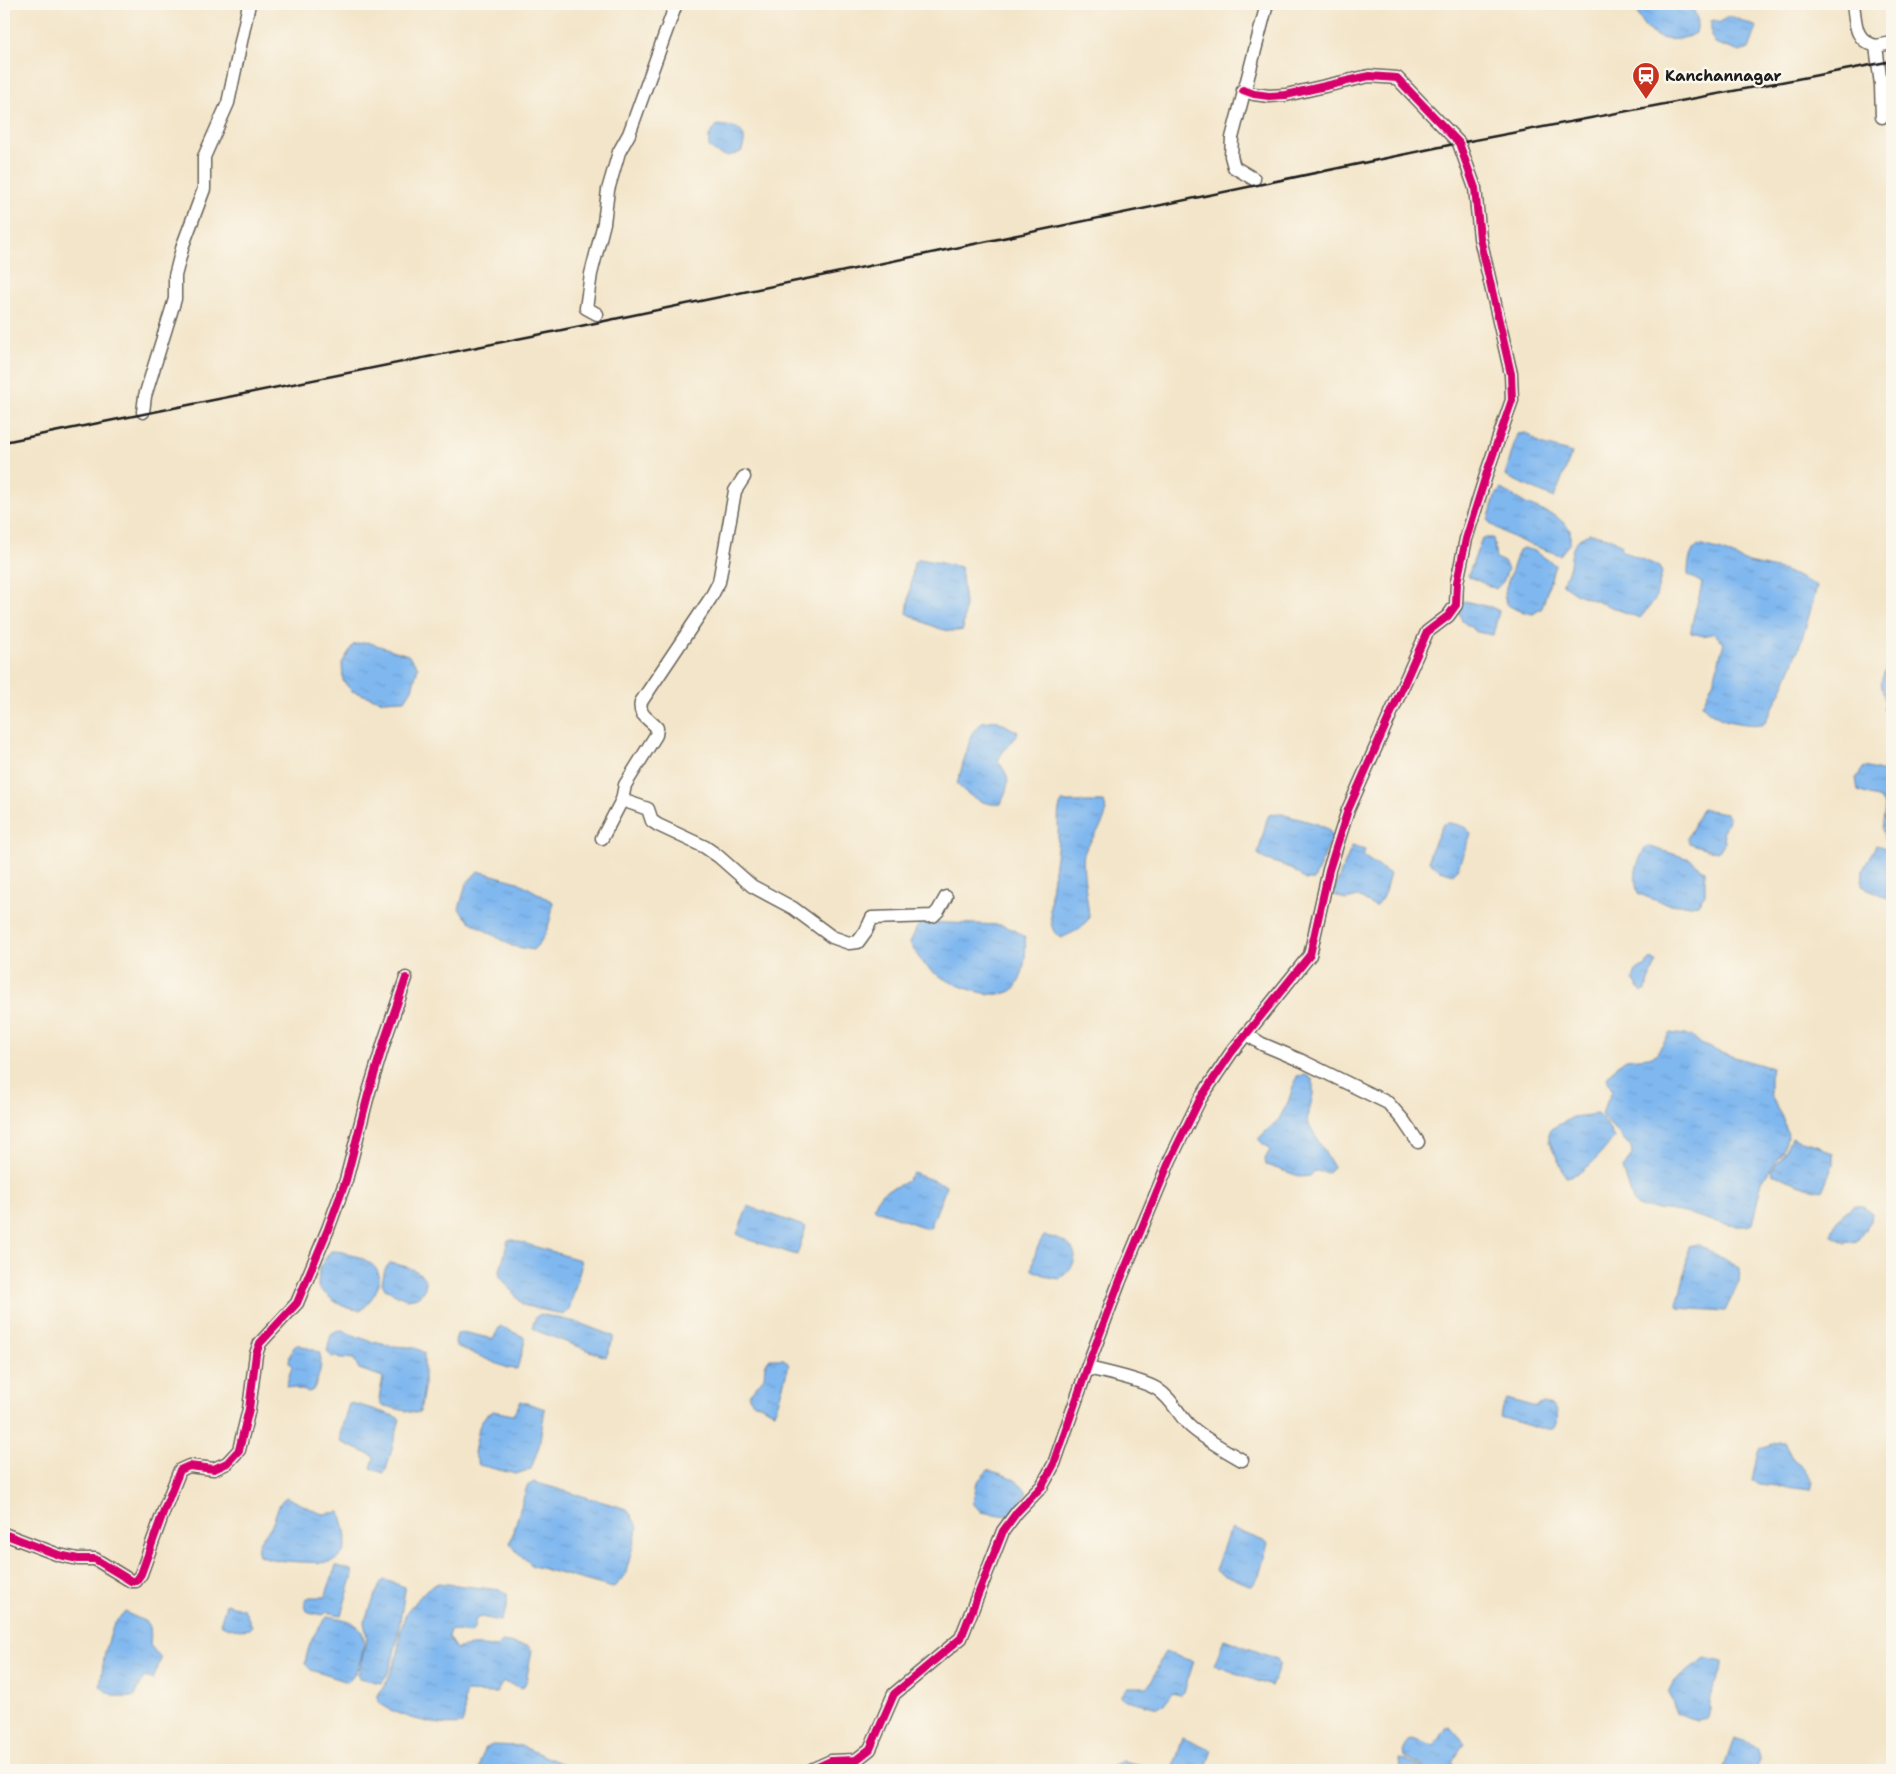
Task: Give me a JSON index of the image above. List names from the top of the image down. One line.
{"places":{"station":["Kanchannagar"]}}
